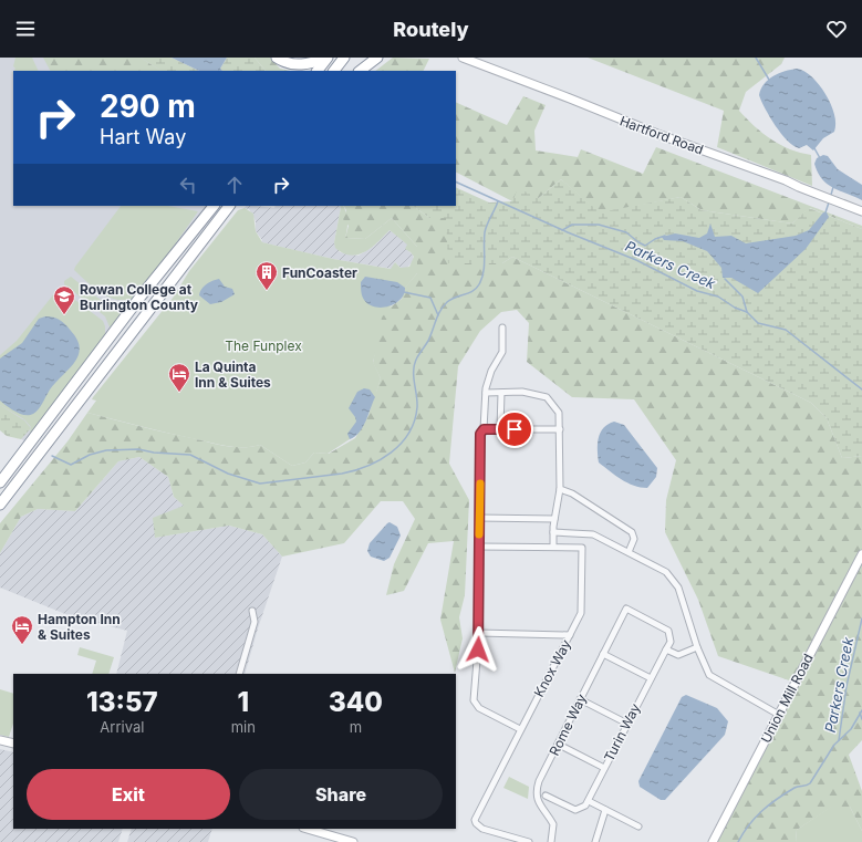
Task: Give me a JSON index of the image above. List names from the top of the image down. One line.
{"streets":{"street":["Hartford Road","Knox Way","Union Mill Road","Rome Way","Turin Way"]},"crossings":[["Rome Way","Turin Way"]],"water":["Parkers Creek"],"parks":["The Funplex"],"places":{"building":["FunCoaster"],"school or university":["Rowan College at Burlington County"],"hotel":["La Quinta Inn & Suites","Hampton Inn & Suites"]},"page":{"header":"Routely","turn":["290 m","Hart Way"],"eta":["13:57","Arrival","1","min","340","m"],"buttons":["Exit","Share"]}}
